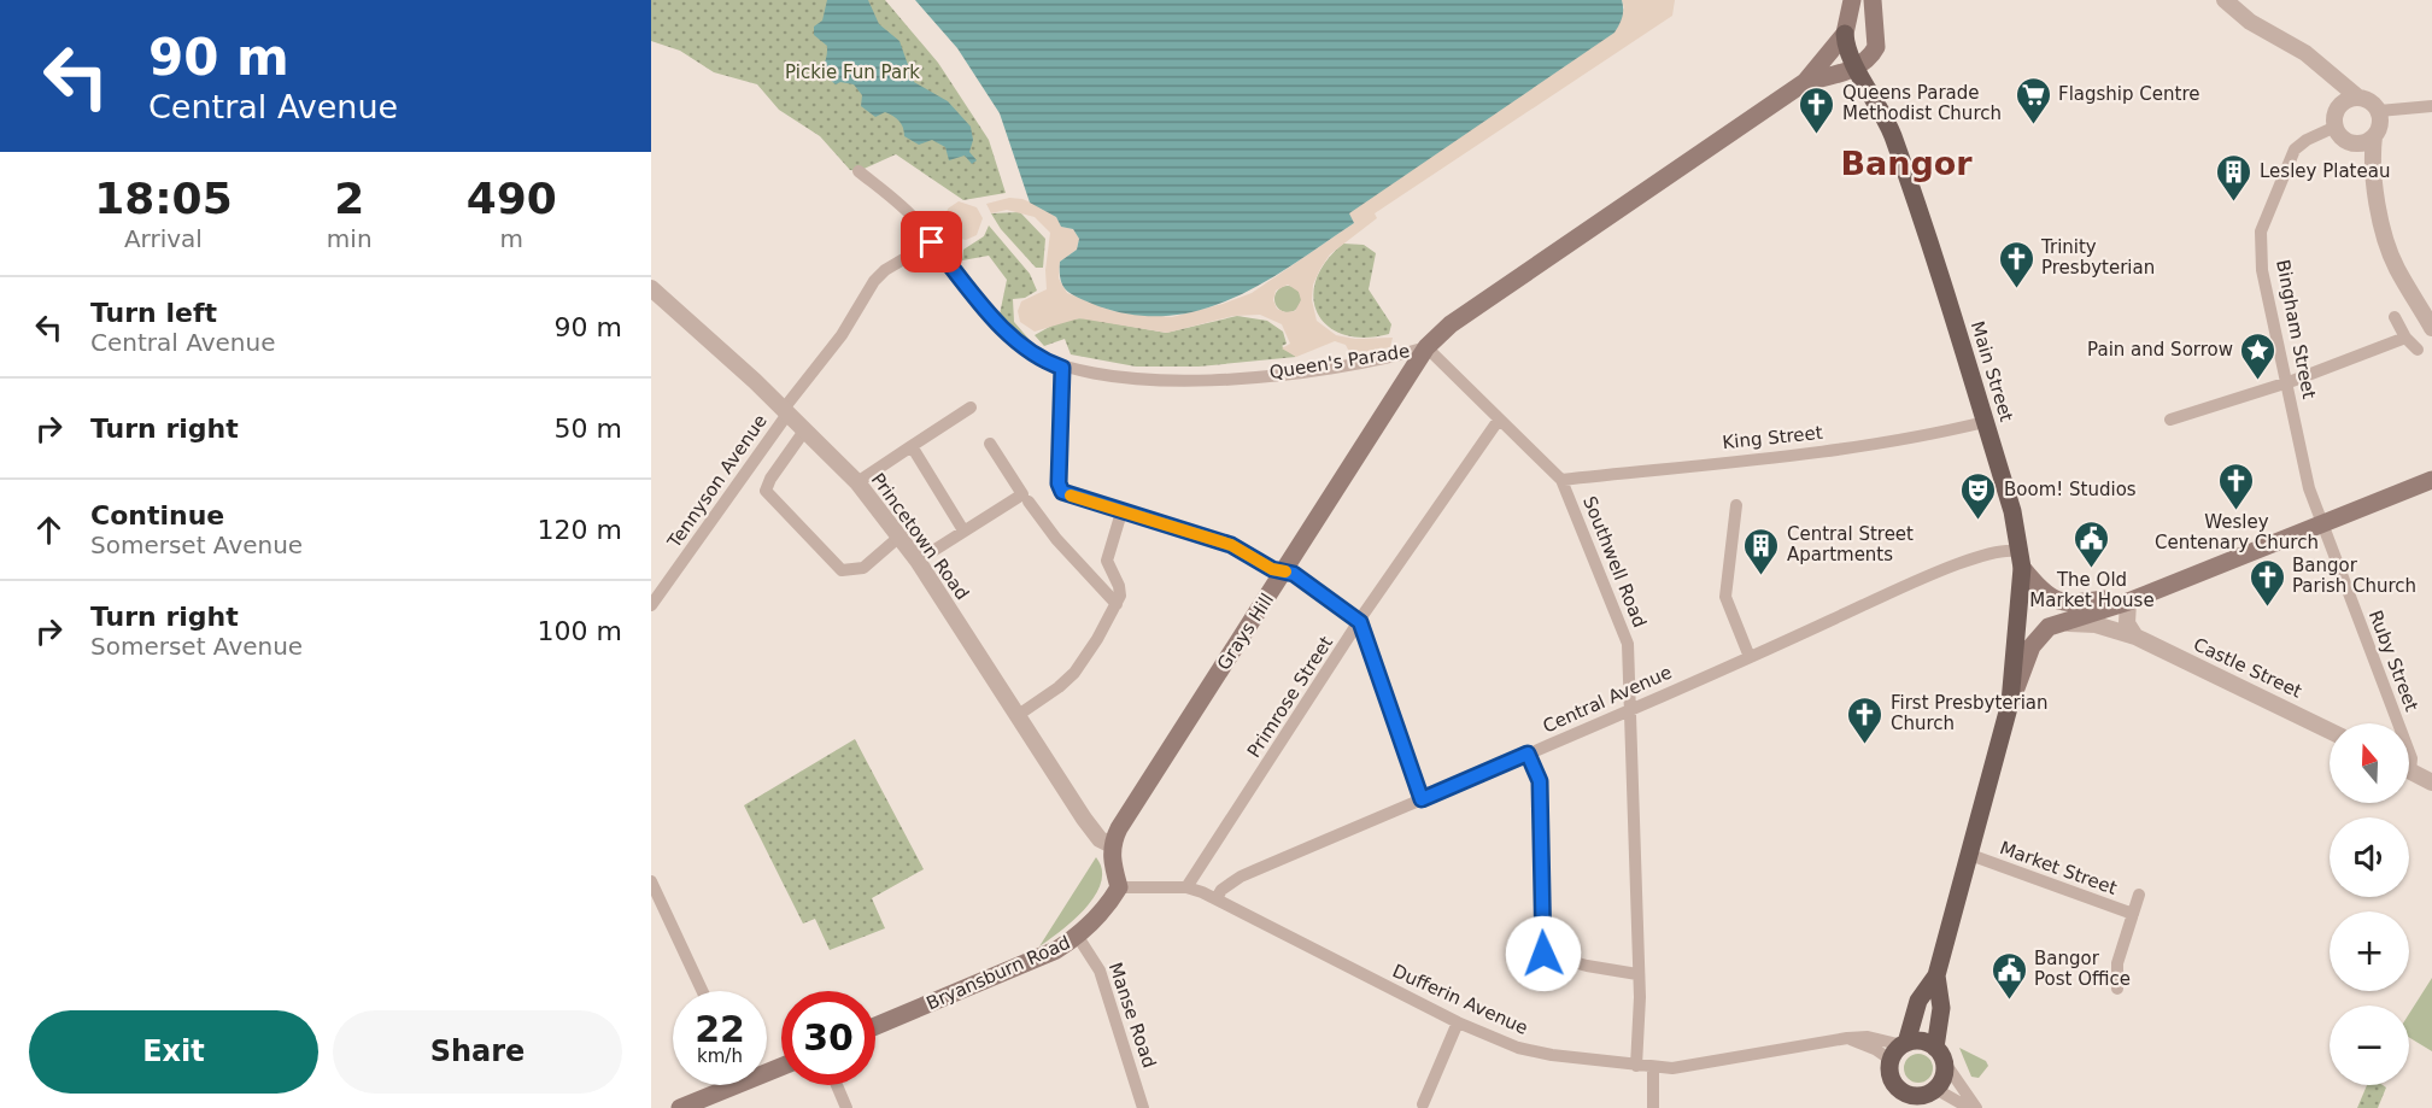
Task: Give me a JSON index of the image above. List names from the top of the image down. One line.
{"streets":{"main road":["Queen's Parade","Main Street","Grays Hill","Bryansburn Road"],"street":["Bingham Street","King Street","Tennyson Avenue","Princetown Road","Southwell Road","Ruby Street","Castle Street","Primrose Street","Central Avenue","Market Street","Dufferin Avenue","Manse Road"]},"crossings":[["Bingham Street","Ruby Street"],["Queen's Parade","Tennyson Avenue"],["Queen's Parade","Southwell Road"],["Queen's Parade","Grays Hill"],["Main Street","King Street"],["Main Street","Castle Street"],["Main Street","Central Avenue"],["Main Street","Market Street"],["Main Street","Dufferin Avenue"],["King Street","Southwell Road"],["Tennyson Avenue","Princetown Road"],["Princetown Road","Grays Hill"],["Southwell Road","Grays Hill"],["Southwell Road","Primrose Street"],["Southwell Road","Central Avenue"],["Southwell Road","Dufferin Avenue"],["Primrose Street","Dufferin Avenue"],["Central Avenue","Dufferin Avenue"],["Bryansburn Road","Dufferin Avenue"],["Bryansburn Road","Manse Road"]],"districts":["Bangor"],"parks":["Pickie Fun Park"],"places":{"supermarket":["Flagship Centre"],"church":["Queens Parade Methodist Church","Trinity Presbyterian","Wesley Centenary Church","Bangor Parish Church","First Presbyterian Church"],"building":["Lesley Plateau","Central Street Apartments"],"place":["Pain and Sorrow"],"theatre":["Boom! Studios"],"public building":["The Old Market House","Bangor Post Office"]},"north":"top","page":{"turn":["90 m","Central Avenue"],"eta":["18:05","Arrival","2","min","490","m"],"list":[{"name":"Turn left","note":"Central Avenue","value":"90 m"},{"name":"Turn right","value":"50 m"},{"name":"Continue","note":"Somerset Avenue","value":"120 m"},{"name":"Turn right","note":"Somerset Avenue","value":"100 m"}],"map_buttons":["+","−"],"speed":"22 km/h","limit":"30","buttons":["Exit","Share"]}}
